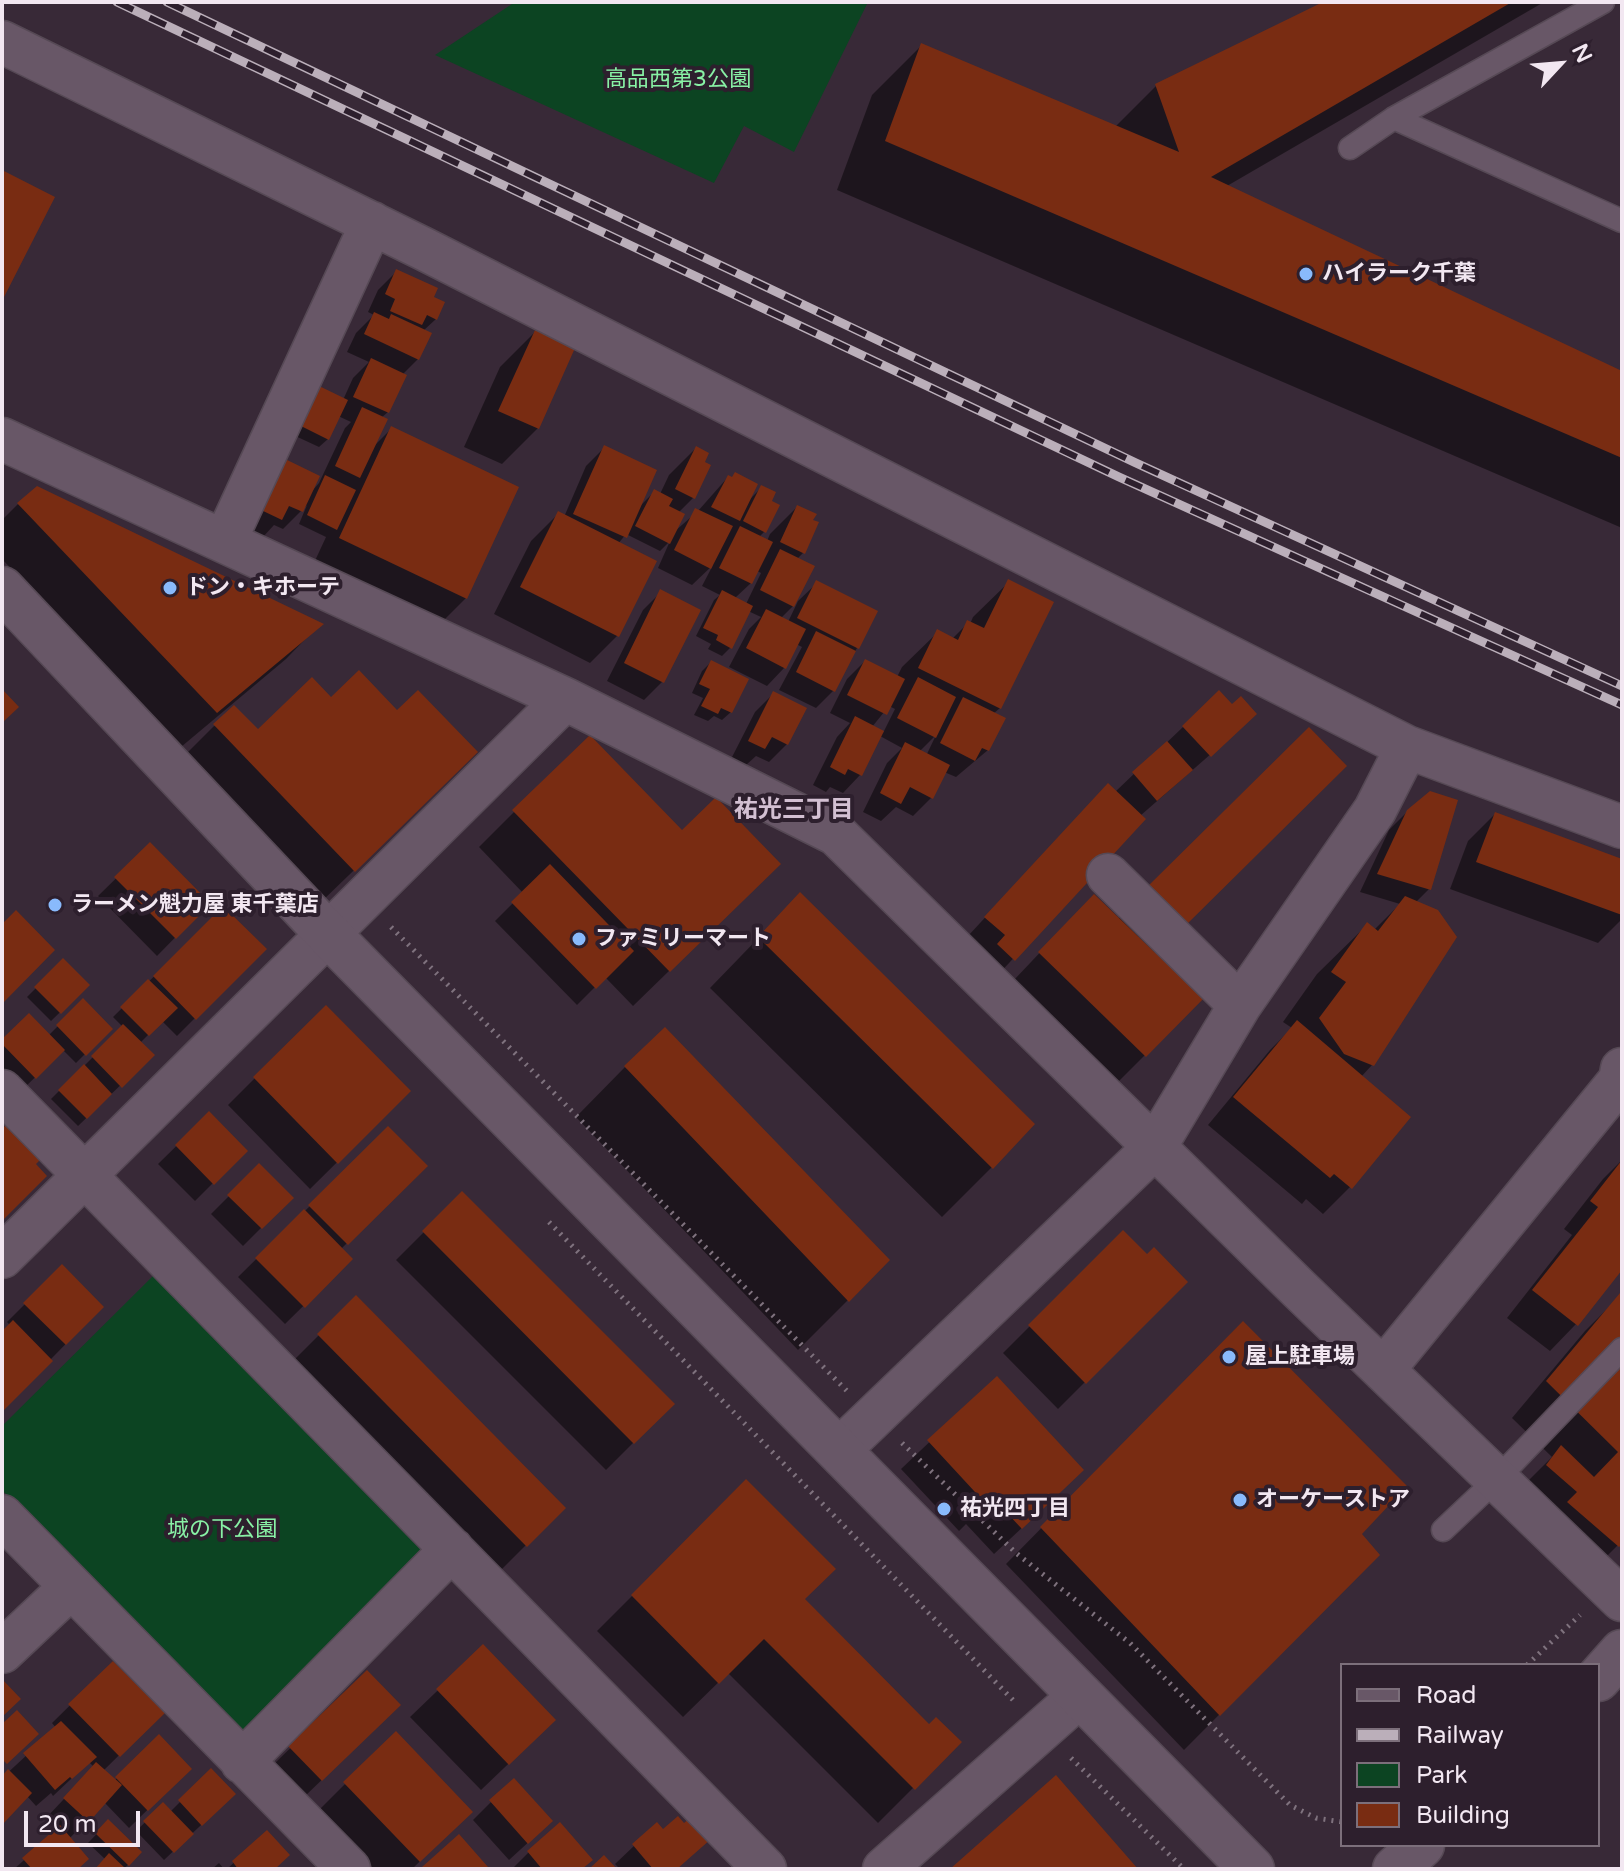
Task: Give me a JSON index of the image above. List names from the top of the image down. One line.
{"districts":["祐光三丁目"],"parks":["高品西第3公園","城の下公園"],"places":["ハイラーク千葉","ドン・キホーテ","ラーメン魁力屋 東千葉店","ファミリーマート","屋上駐車場","オーケーストア","祐光四丁目"],"legend":["Road","Railway","Park","Building"],"scale_bar":"20 m","north":"top right"}
